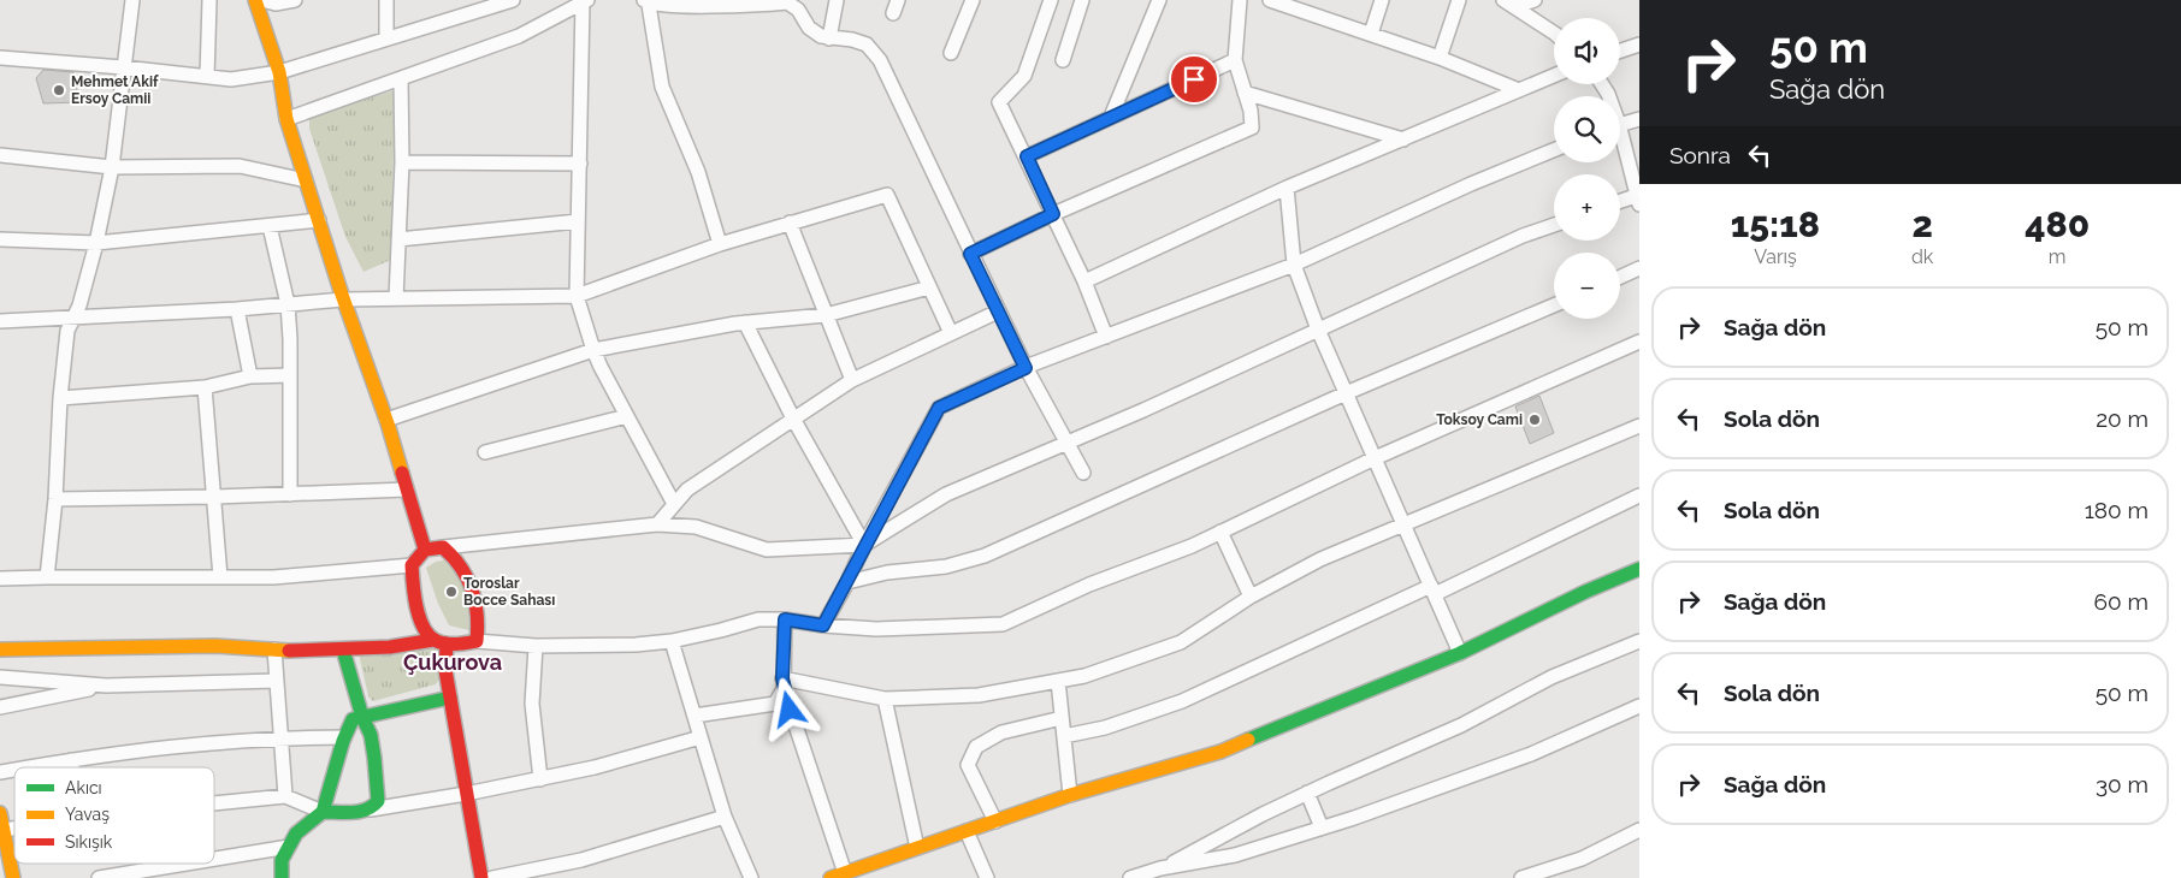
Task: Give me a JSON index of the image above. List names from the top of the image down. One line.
{"districts":["Çukurova"],"places":["Mehmet Akif Ersoy Camii","Toksoy Cami","Toroslar Bocce Sahası"],"legend":["Akıcı","Yavaş","Sıkışık"],"page":{"turn":["50 m","Sağa dön"],"map_buttons":["+","−"],"then":"Sonra","eta":["15:18","Varış","2","dk","480","m"],"list":[{"name":"Sağa dön","value":"50 m"},{"name":"Sola dön","value":"20 m"},{"name":"Sola dön","value":"180 m"},{"name":"Sağa dön","value":"60 m"},{"name":"Sola dön","value":"50 m"},{"name":"Sağa dön","value":"30 m"}]}}
